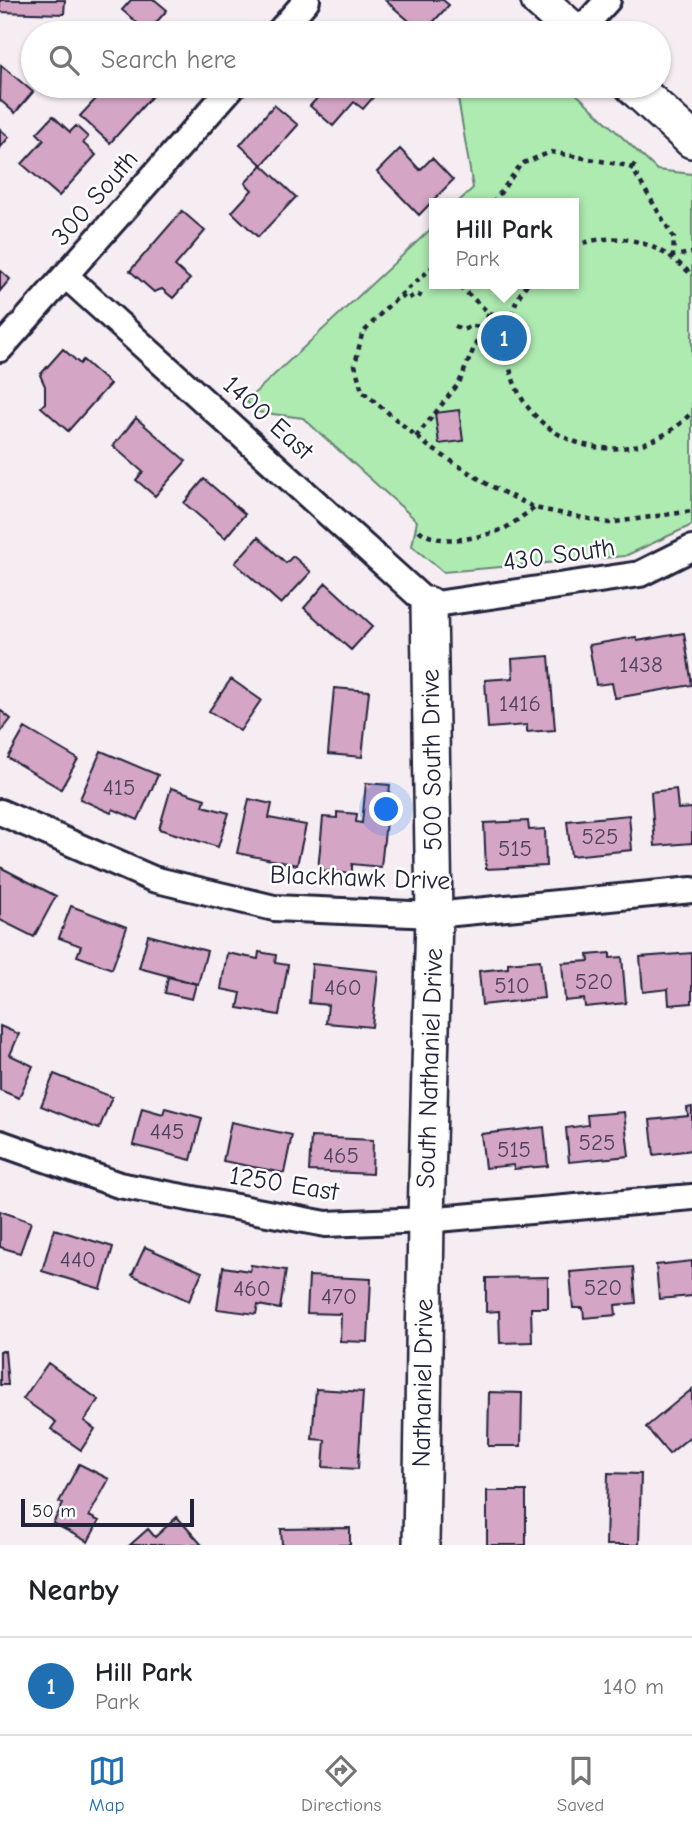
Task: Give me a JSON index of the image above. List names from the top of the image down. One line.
{"streets":{"street":["300 South","1400 East","430 South","500 South Drive","Blackhawk Drive","South Nathaniel Drive","1250 East","Nathaniel Drive"]},"crossings":[["300 South","1400 East"],["1400 East","430 South"],["1400 East","500 South Drive"],["430 South","500 South Drive"],["500 South Drive","Blackhawk Drive"],["500 South Drive","South Nathaniel Drive"],["Blackhawk Drive","South Nathaniel Drive"],["South Nathaniel Drive","1250 East"],["South Nathaniel Drive","Nathaniel Drive"],["1250 East","Nathaniel Drive"]],"house_numbers":["1438","1416","415","525","515","520","510","460","445","525","515","465","440","520","460","470"],"scale_bar":"50 m","page":{"search":"Search here","popup":["Hill Park","Park"],"pins":"1","scale":"50 m","heading":"Nearby","list":[{"mark":"1","name":"Hill Park","note":"Park","value":"140 m"}],"nav":["Map","Directions","Saved"]}}
